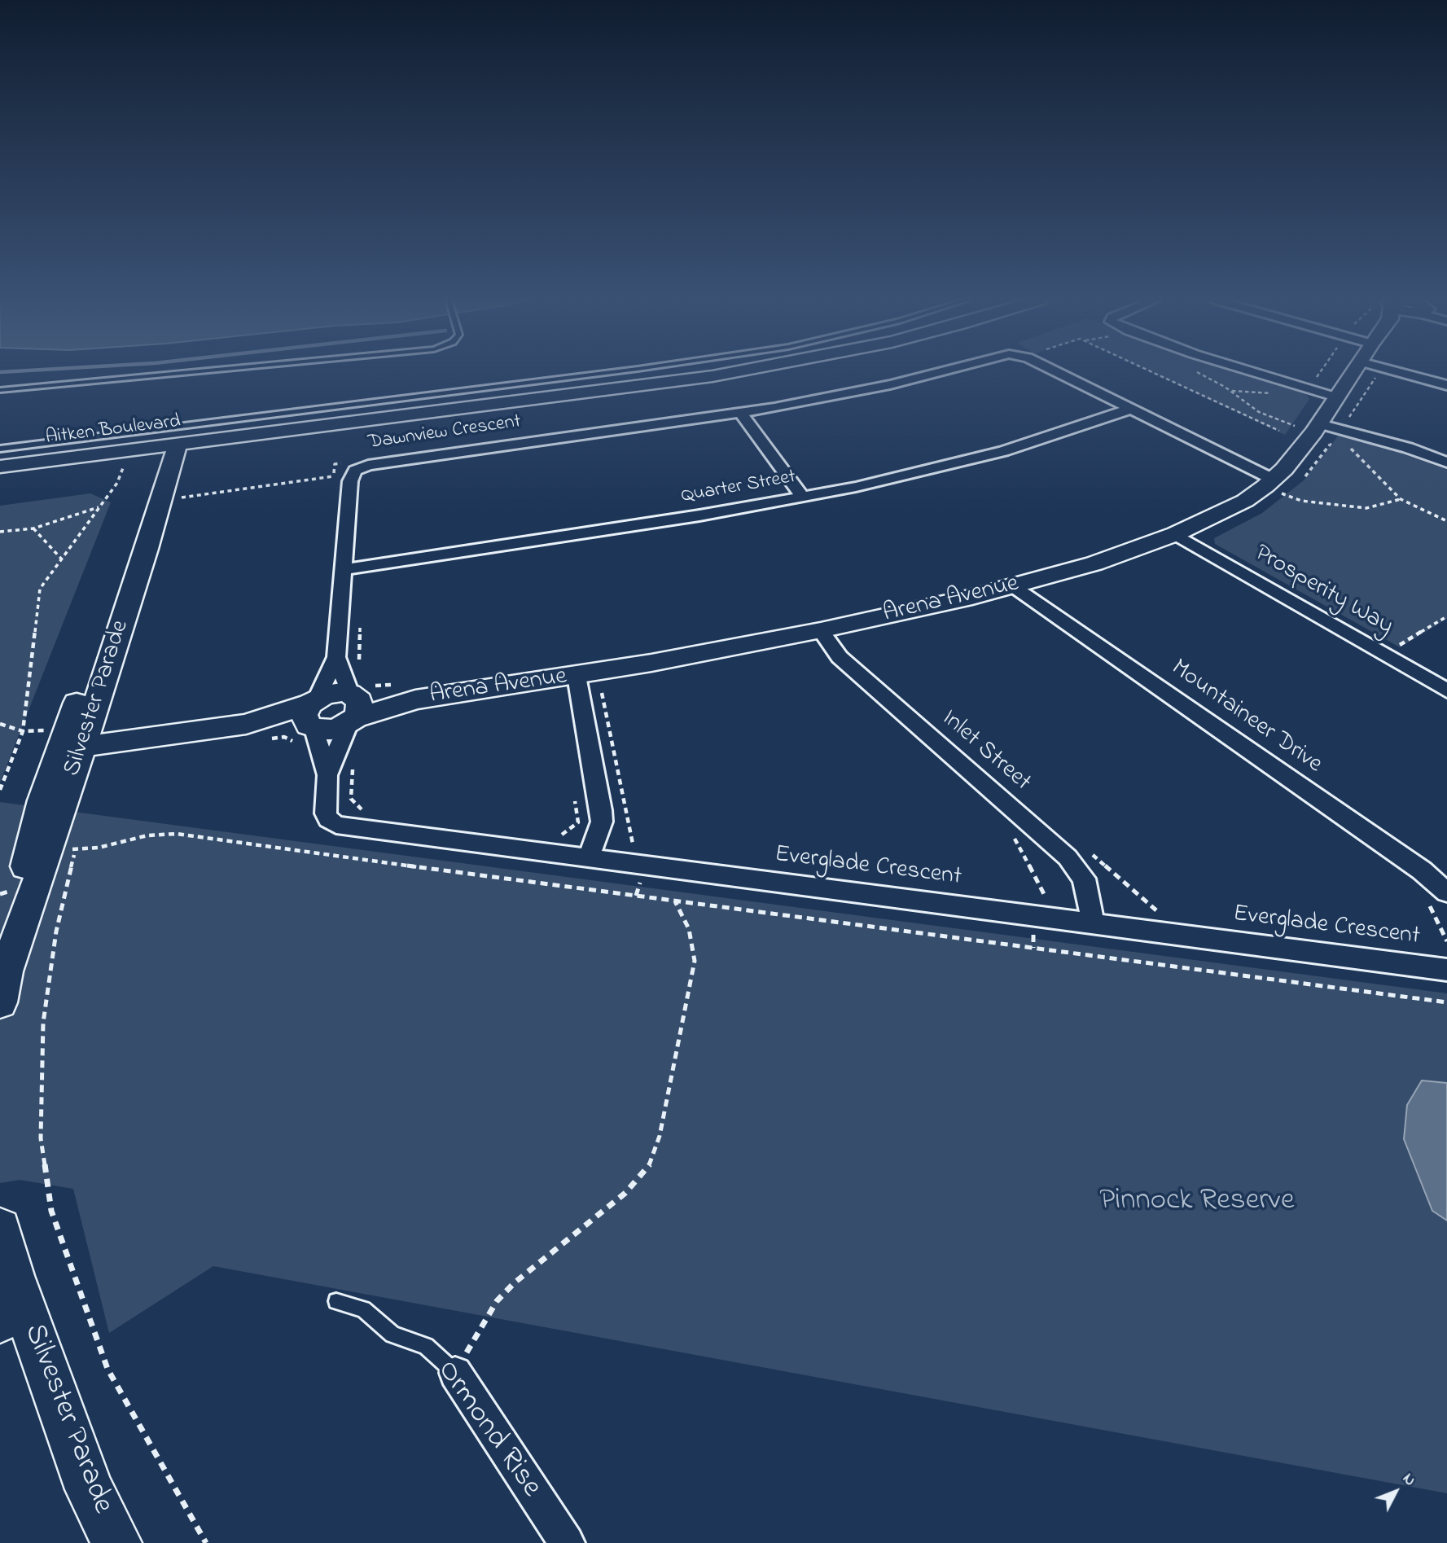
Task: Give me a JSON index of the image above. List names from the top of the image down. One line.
{"streets":{"street":["Aitken Boulevard","Dawnview Crescent","Quarter Street","Prosperity Way","Arena Avenue","Silvester Parade","Mountaineer Drive","Inlet Street","Everglade Crescent","Ormond Rise"]},"crossings":[["Aitken Boulevard","Silvester Parade"],["Dawnview Crescent","Quarter Street"],["Dawnview Crescent","Arena Avenue"],["Dawnview Crescent","Everglade Crescent"],["Prosperity Way","Arena Avenue"],["Arena Avenue","Mountaineer Drive"],["Arena Avenue","Inlet Street"],["Arena Avenue","Everglade Crescent"],["Inlet Street","Everglade Crescent"]],"parks":["Pinnock Reserve"],"north":"top right"}
